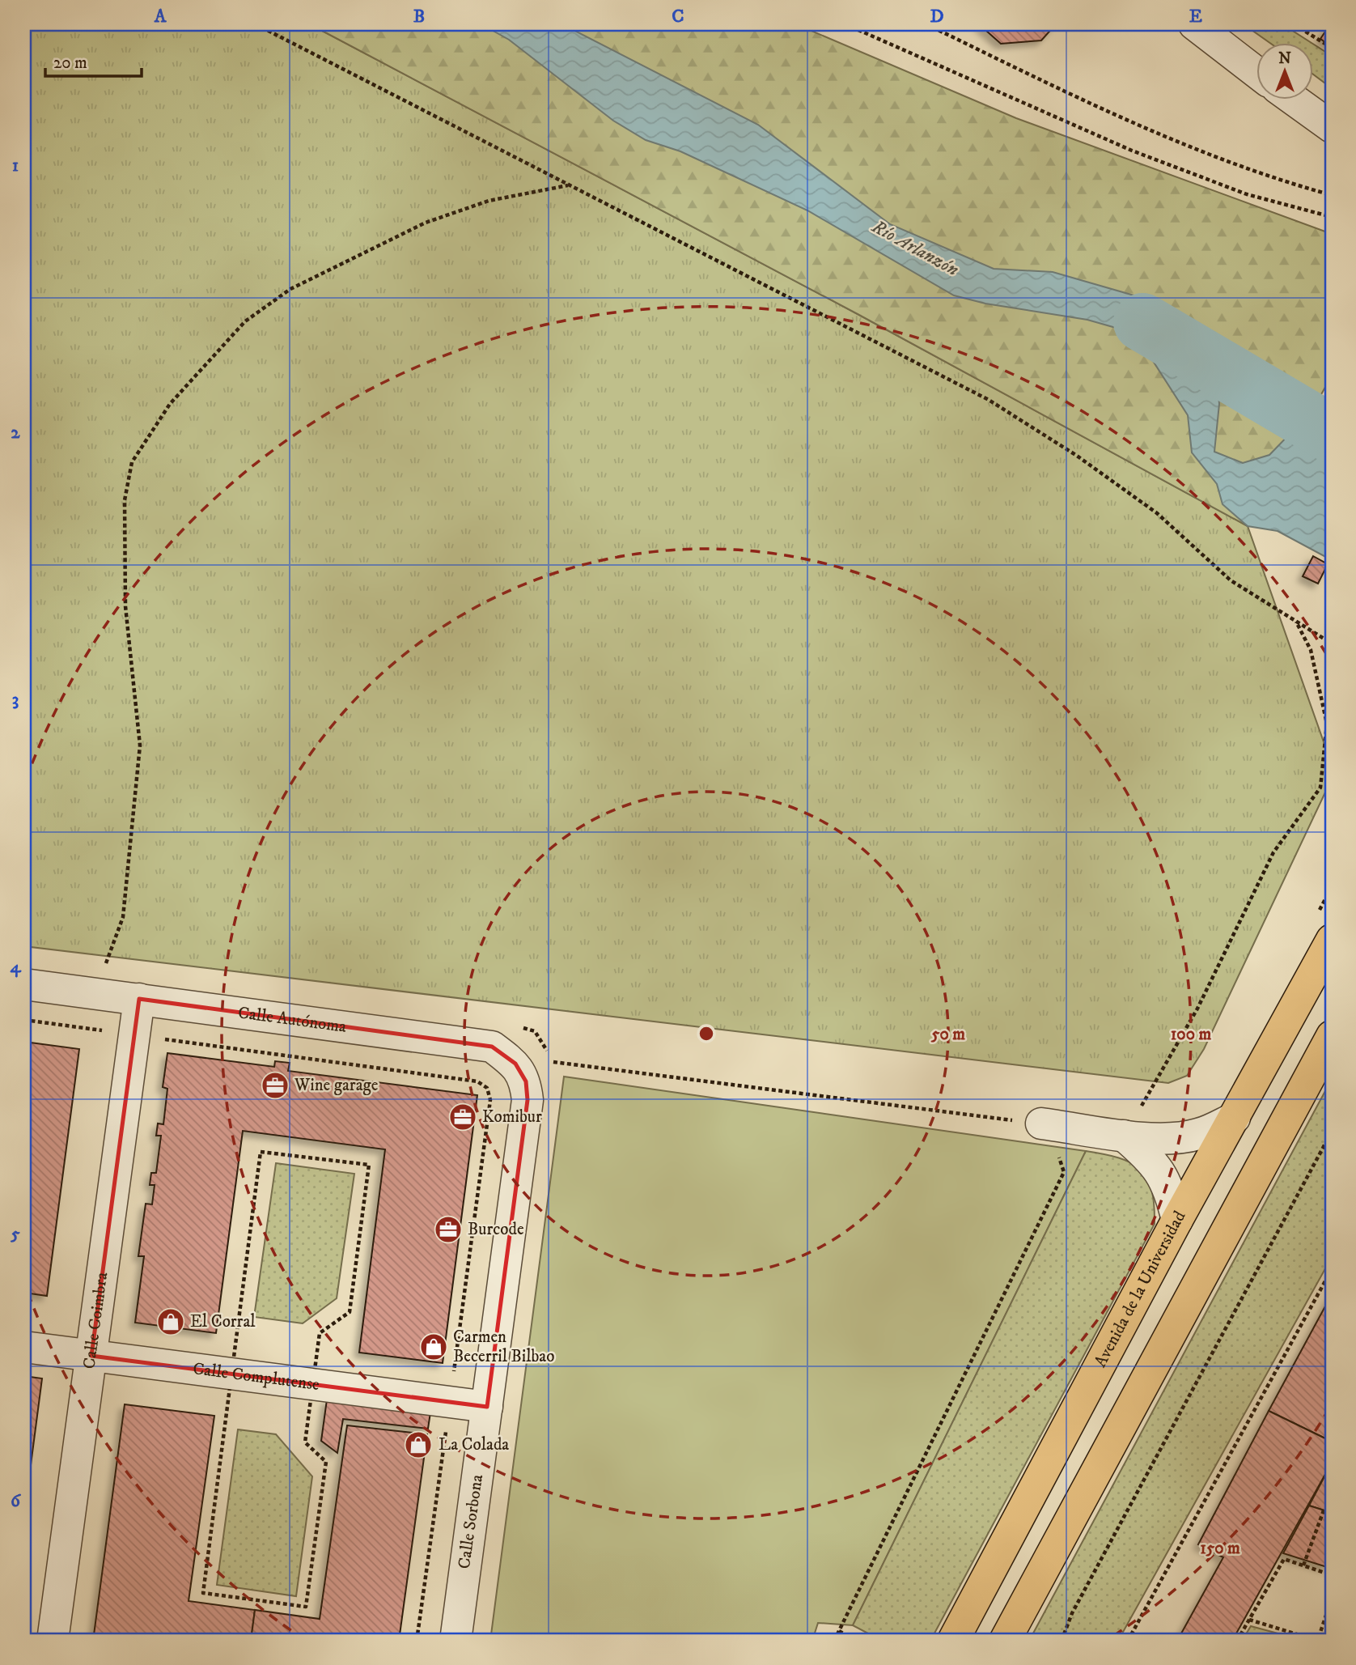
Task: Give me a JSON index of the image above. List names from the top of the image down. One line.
{"streets":{"main road":["Avenida de la Universidad"],"street":["Calle Autónoma","Calle Coimbra","Calle Complutense","Calle Sorbona"]},"crossings":[["Calle Autónoma","Calle Coimbra"],["Calle Autónoma","Calle Sorbona"],["Calle Coimbra","Calle Complutense"],["Calle Complutense","Calle Sorbona"]],"water":["Río Arlanzón"],"places":{"office":["Wine garage","Komibur","Burcode"],"shop":["El Corral","Carmen Becerril Bilbao","La Colada"]},"scale_bar":"20 m","north":"top","grid":{"columns":["A","B","C","D","E"],"rows":["1","2","3","4","5","6"]},"rings":["50 m","100 m","150 m"]}
